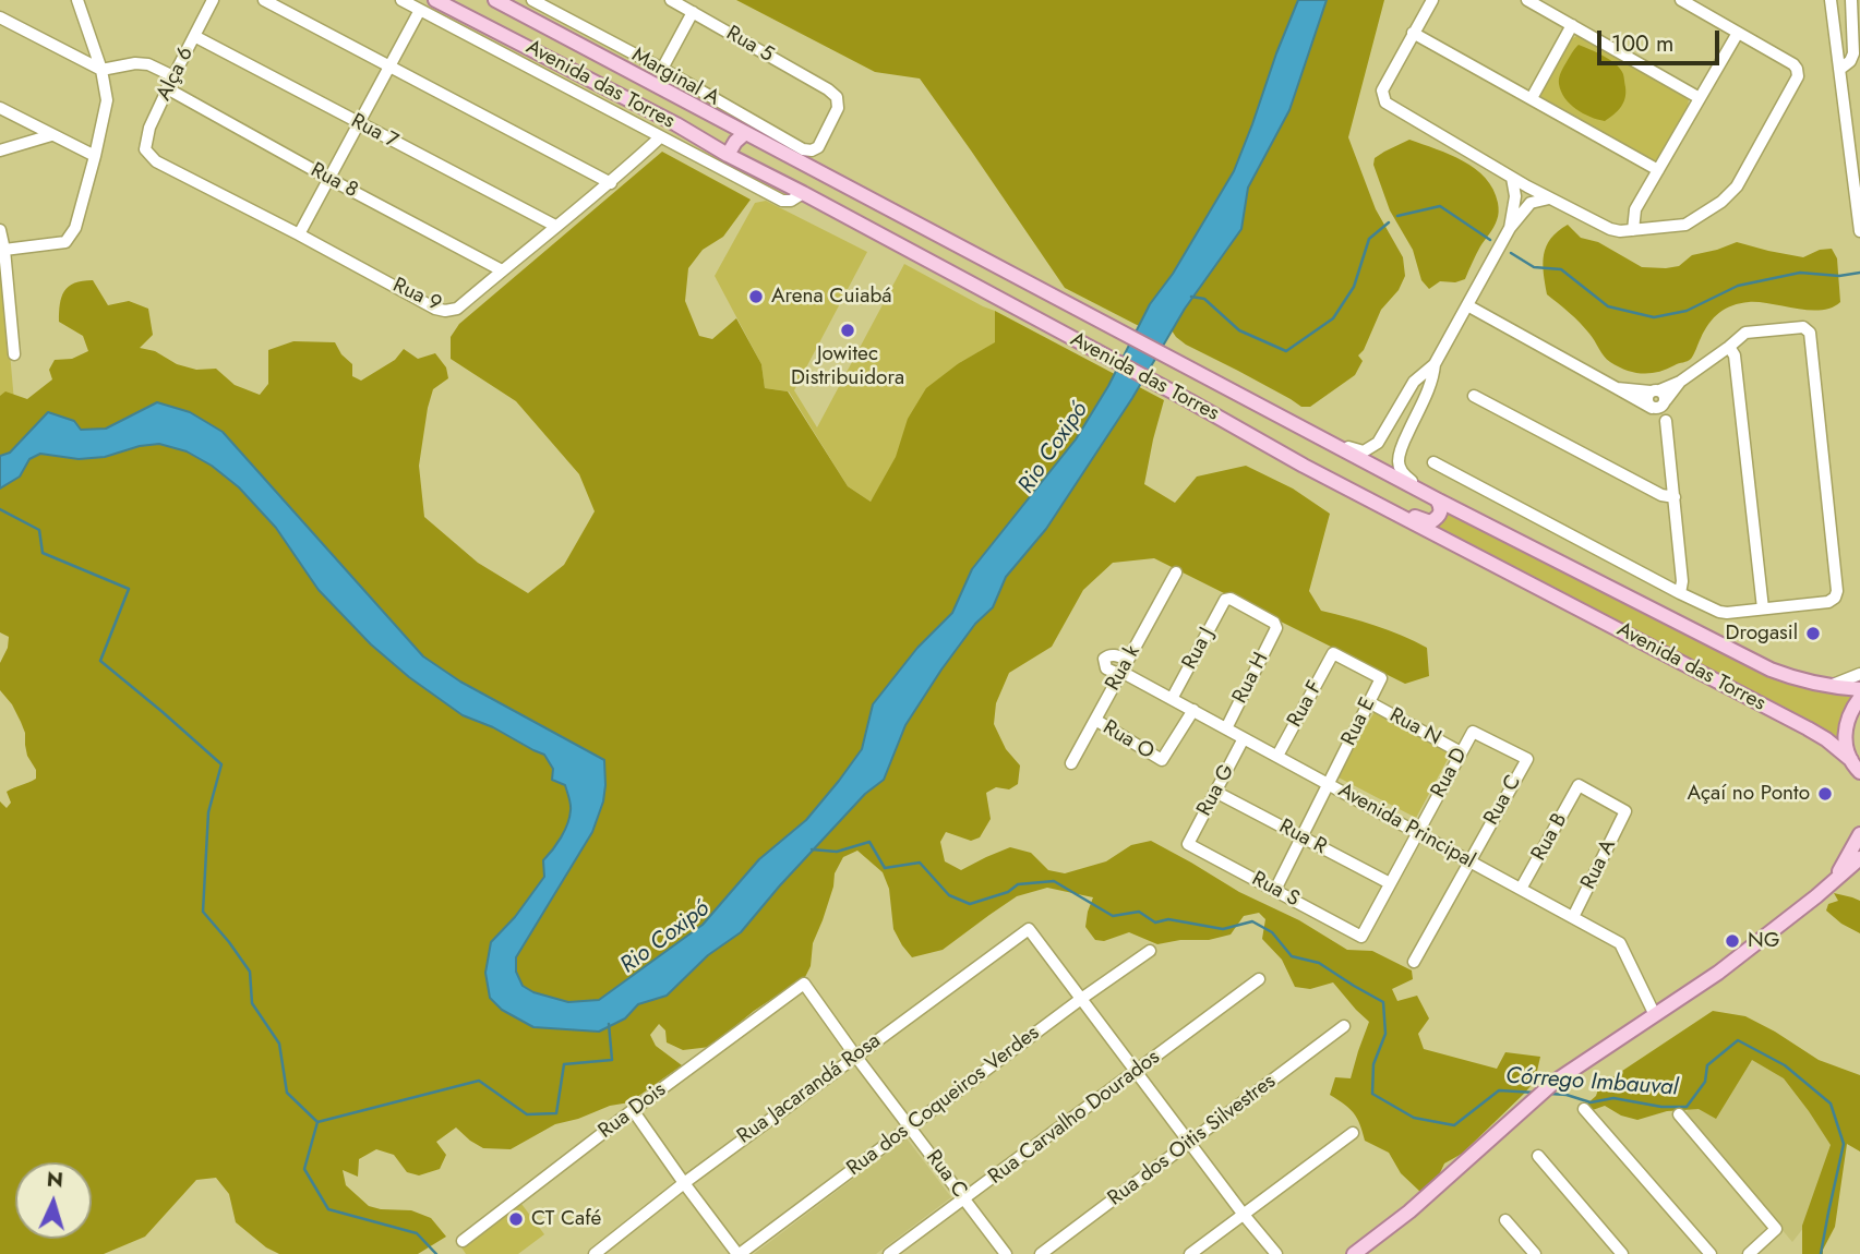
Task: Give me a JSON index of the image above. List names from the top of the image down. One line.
{"streets":{"main road":["Avenida das Torres"],"street":["Rua 5","Alça 6","Marginal A","Rua 7","Rua 8","Rua 9","Rua J","Rua k","Rua H","Rua F","Rua E","Rua N","Rua O","Rua D","Rua G","Rua C","Avenida Principal","Rua R","Rua B","Rua A","Rua S","Rua Jacarandá Rosa","Rua dos Coqueiros Verdes","Rua Dois","Rua Carvalho Dourados","Rua dos Oitis Silvestres"]},"crossings":[["Rua 5","Marginal A"],["Alça 6","Rua 7"],["Alça 6","Rua 8"],["Alça 6","Rua 9"],["Rua 7","Rua 9"],["Rua 8","Rua 9"],["Rua J","Rua H"],["Rua J","Avenida Principal"],["Rua k","Rua O"],["Rua k","Avenida Principal"],["Rua H","Avenida Principal"],["Rua F","Rua N"],["Rua F","Avenida Principal"],["Rua E","Rua N"],["Rua E","Avenida Principal"],["Rua E","Rua R"],["Rua E","Rua S"],["Rua N","Rua D"],["Rua O","Avenida Principal"],["Rua D","Rua C"],["Rua D","Avenida Principal"],["Rua D","Rua R"],["Rua D","Rua S"],["Rua G","Avenida Principal"],["Rua G","Rua R"],["Rua G","Rua S"],["Rua C","Avenida Principal"],["Rua C","Rua Jacarandá Rosa"],["Rua C","Rua dos Coqueiros Verdes"],["Rua C","Rua Dois"],["Rua C","Rua Carvalho Dourados"],["Avenida Principal","Rua B"],["Avenida Principal","Rua A"],["Rua B","Rua A"],["Rua Jacarandá Rosa","Rua dos Coqueiros Verdes"]],"water":["Rio Coxipó","Córrego Imbauval"],"places":["Arena Cuiabá","Jowitec Distribuidora","Drogasil","Açaí no Ponto","NG","CT Café"],"scale_bar":"100 m","north":"top"}
